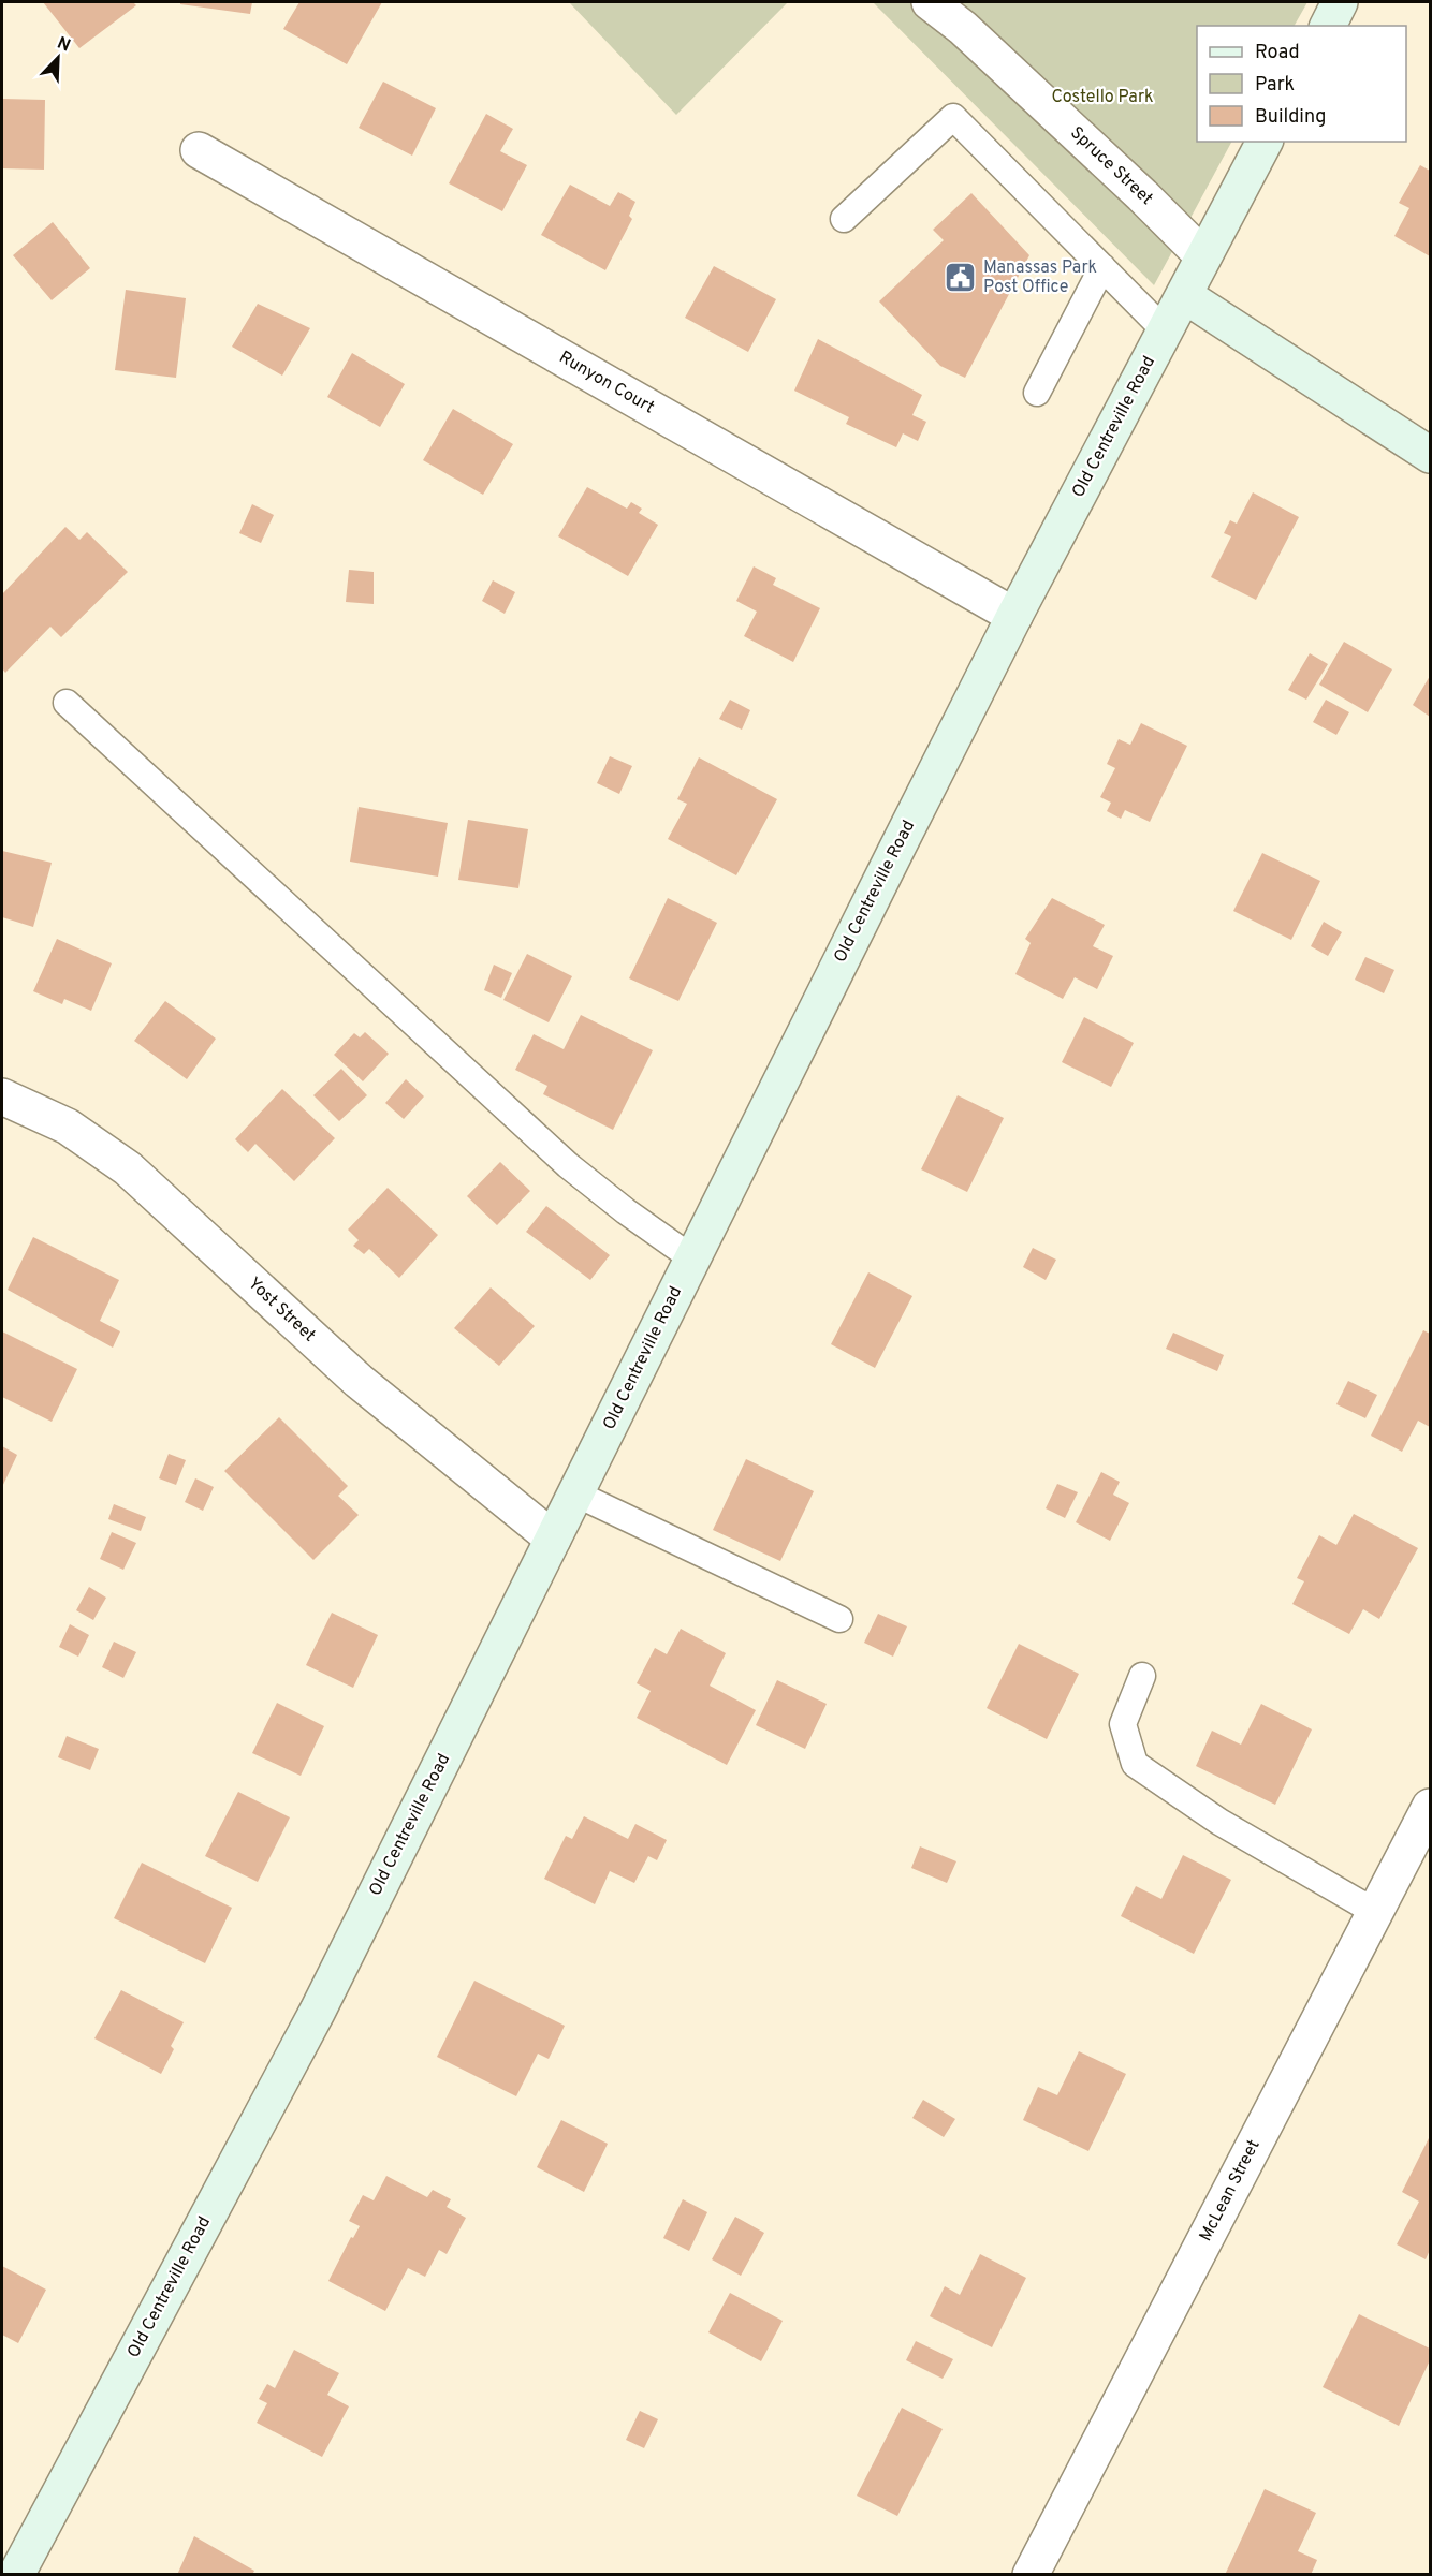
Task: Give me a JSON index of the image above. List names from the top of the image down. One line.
{"streets":{"main road":["Old Centreville Road"],"street":["Spruce Street","Runyon Court","Yost Street","McLean Street"]},"crossings":[["Spruce Street","Old Centreville Road"],["Runyon Court","Old Centreville Road"],["Old Centreville Road","Yost Street"]],"parks":["Costello Park"],"places":{"public building":["Manassas Park Post Office"]},"legend":["Road","Park","Building"],"north":"top right"}
